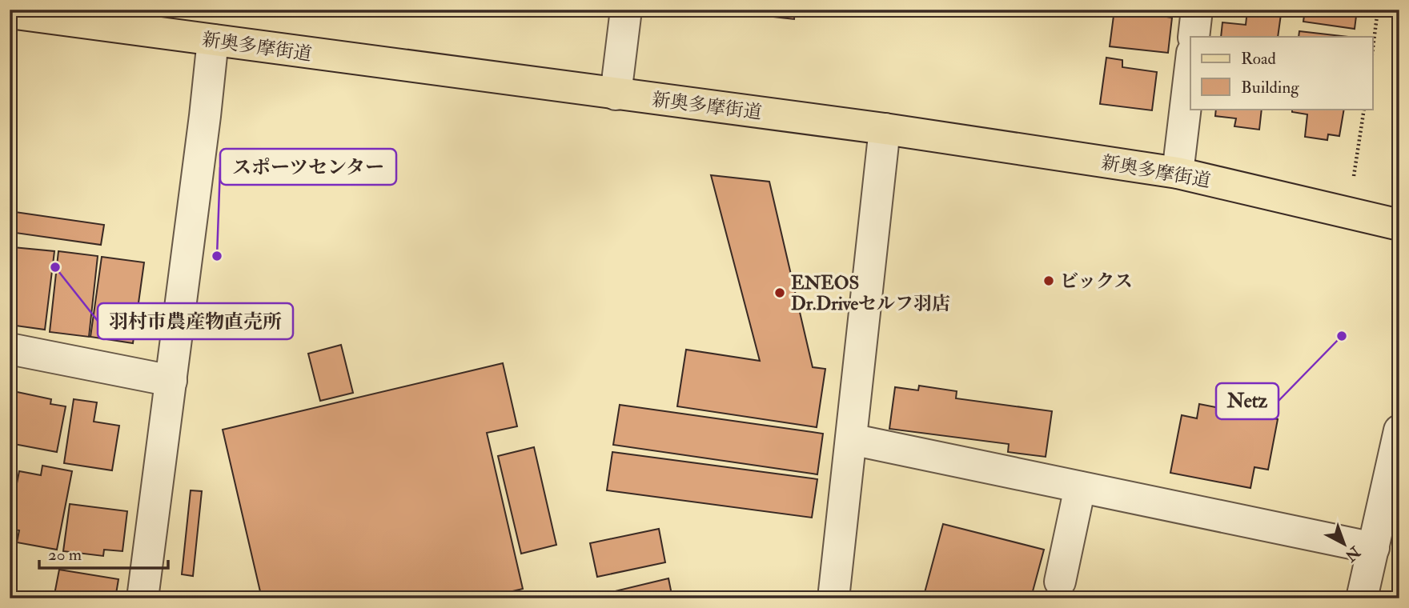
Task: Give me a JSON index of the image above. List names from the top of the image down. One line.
{"streets":{"main road":["新奥多摩街道"]},"places":["スポーツセンター","羽村市農産物直売所","ビックス","ENEOS Dr.Driveセルフ羽店","Netz"],"legend":["Road","Building"],"scale_bar":"20 m","north":"bottom right"}
